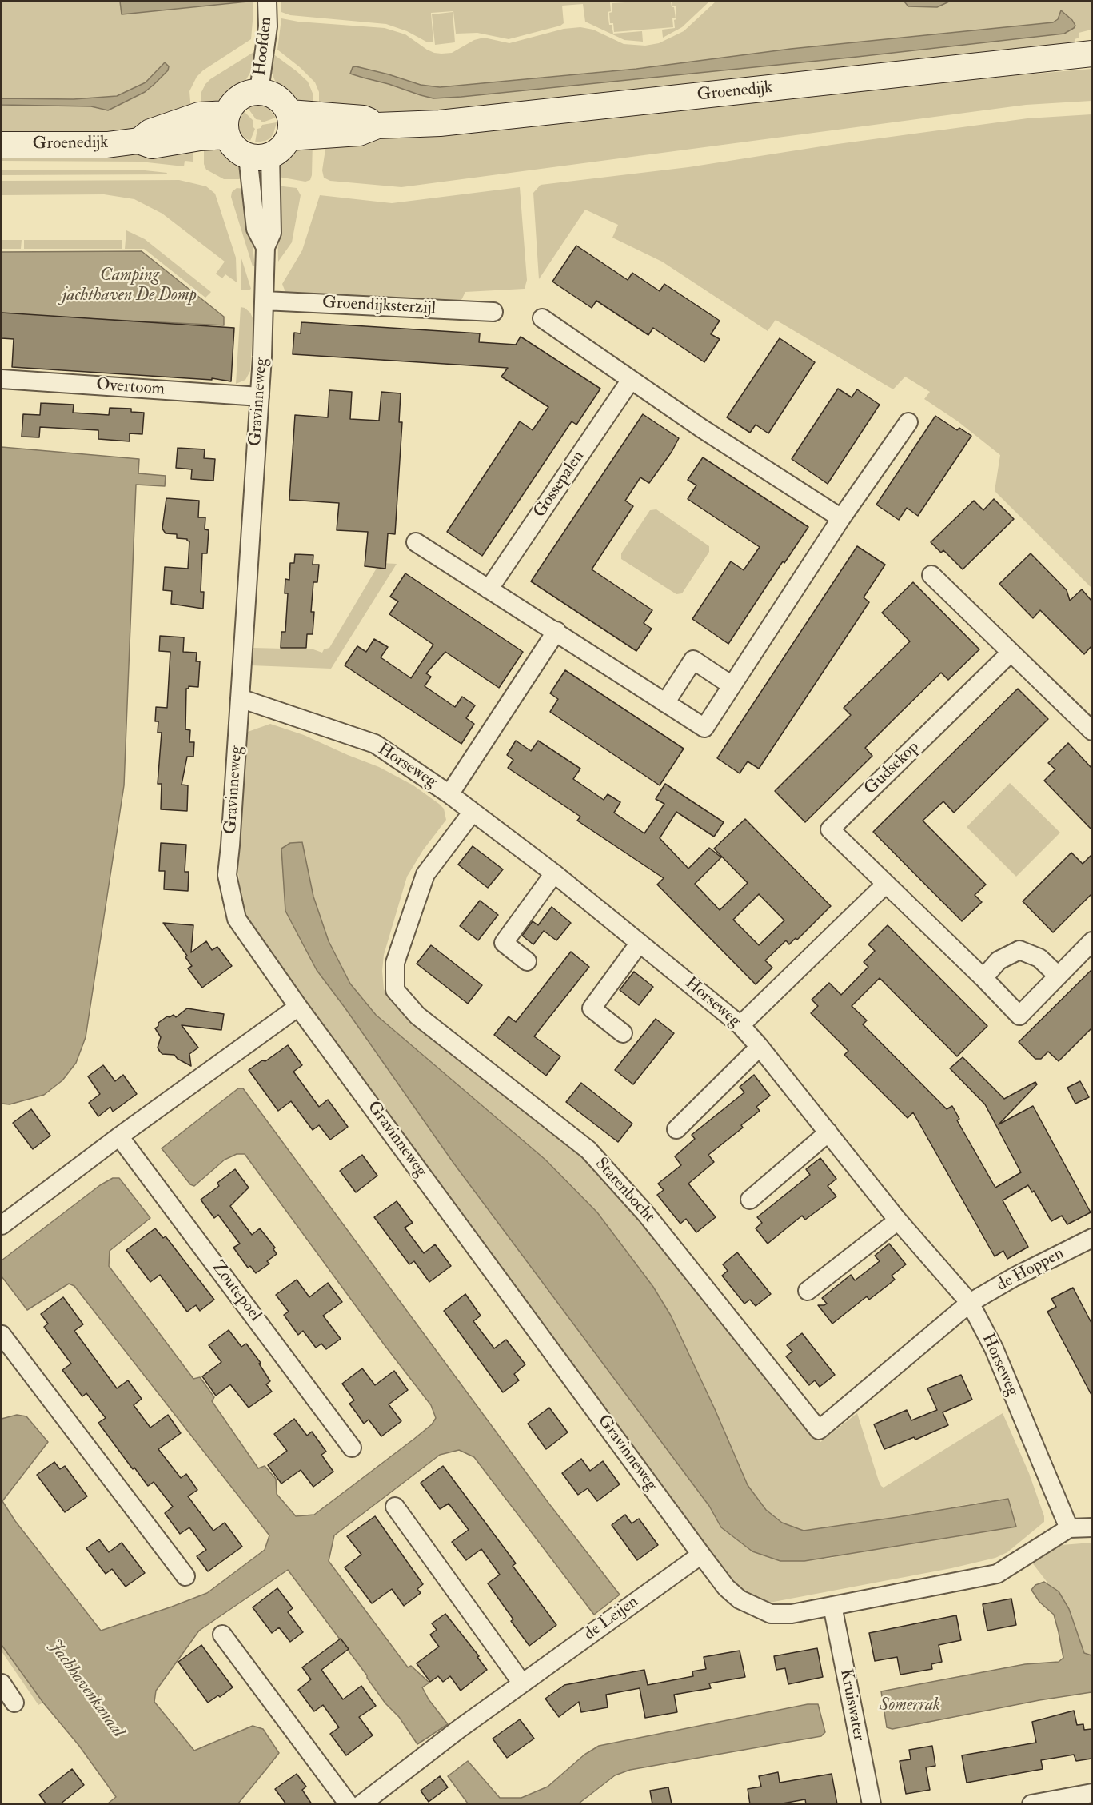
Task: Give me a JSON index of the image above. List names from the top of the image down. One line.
{"streets":{"main road":["Groenedijk"],"street":["Hoofden","Groendijksterzijl","Overtoom","Gravinneweg","Gossepalen","Horseweg","Gudsekop","Statenbocht","de Hoppen","Zoutepoel","de Leijen","Kruiswater"]},"crossings":[["Hoofden","Groenedijk"],["Hoofden","Gravinneweg"],["Groenedijk","Gravinneweg"],["Groendijksterzijl","Gravinneweg"],["Overtoom","Gravinneweg"],["Gravinneweg","Horseweg"],["Gravinneweg","de Leijen"],["Gravinneweg","Kruiswater"],["Horseweg","Statenbocht"],["Horseweg","de Hoppen"],["Statenbocht","de Hoppen"]],"water":["Camping jachthaven De Domp","Jachhavenkanaal","Somerrak"]}
